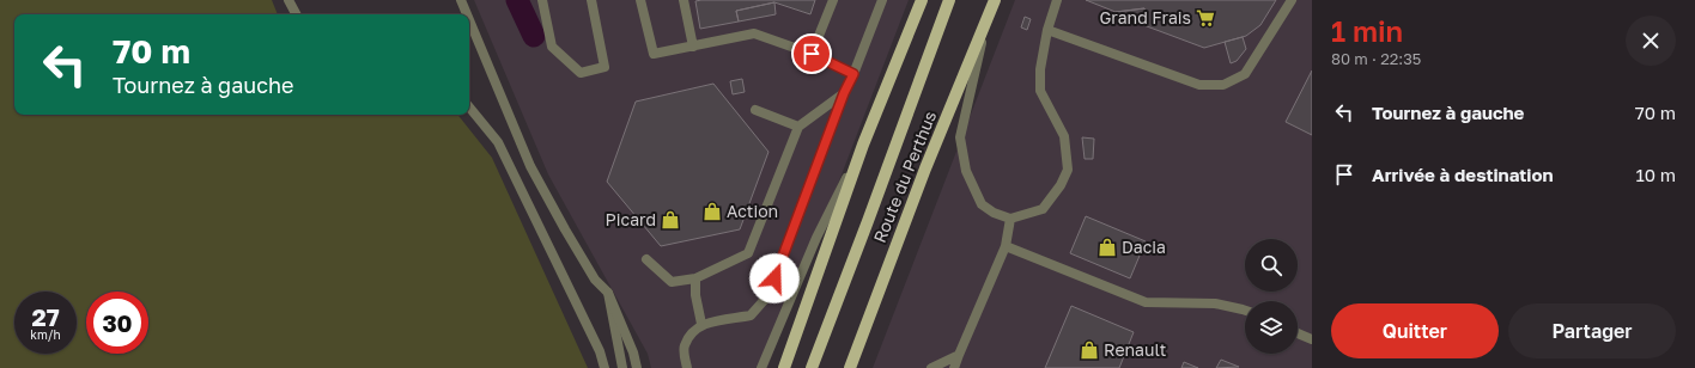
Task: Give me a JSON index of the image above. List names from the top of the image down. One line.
{"streets":{"main road":["Route du Perthus"]},"places":{"supermarket":["Grand Frais"],"shop":["Action","Picard","Dacia","Renault"]},"page":{"heading":["1 min","80 m · 22:35"],"turn":["70 m","Tournez à gauche"],"list":[{"name":"Tournez à gauche","value":"70 m"},{"name":"Arrivée à destination","value":"10 m"}],"speed":"27 km/h","limit":"30","buttons":["Quitter","Partager"]}}
